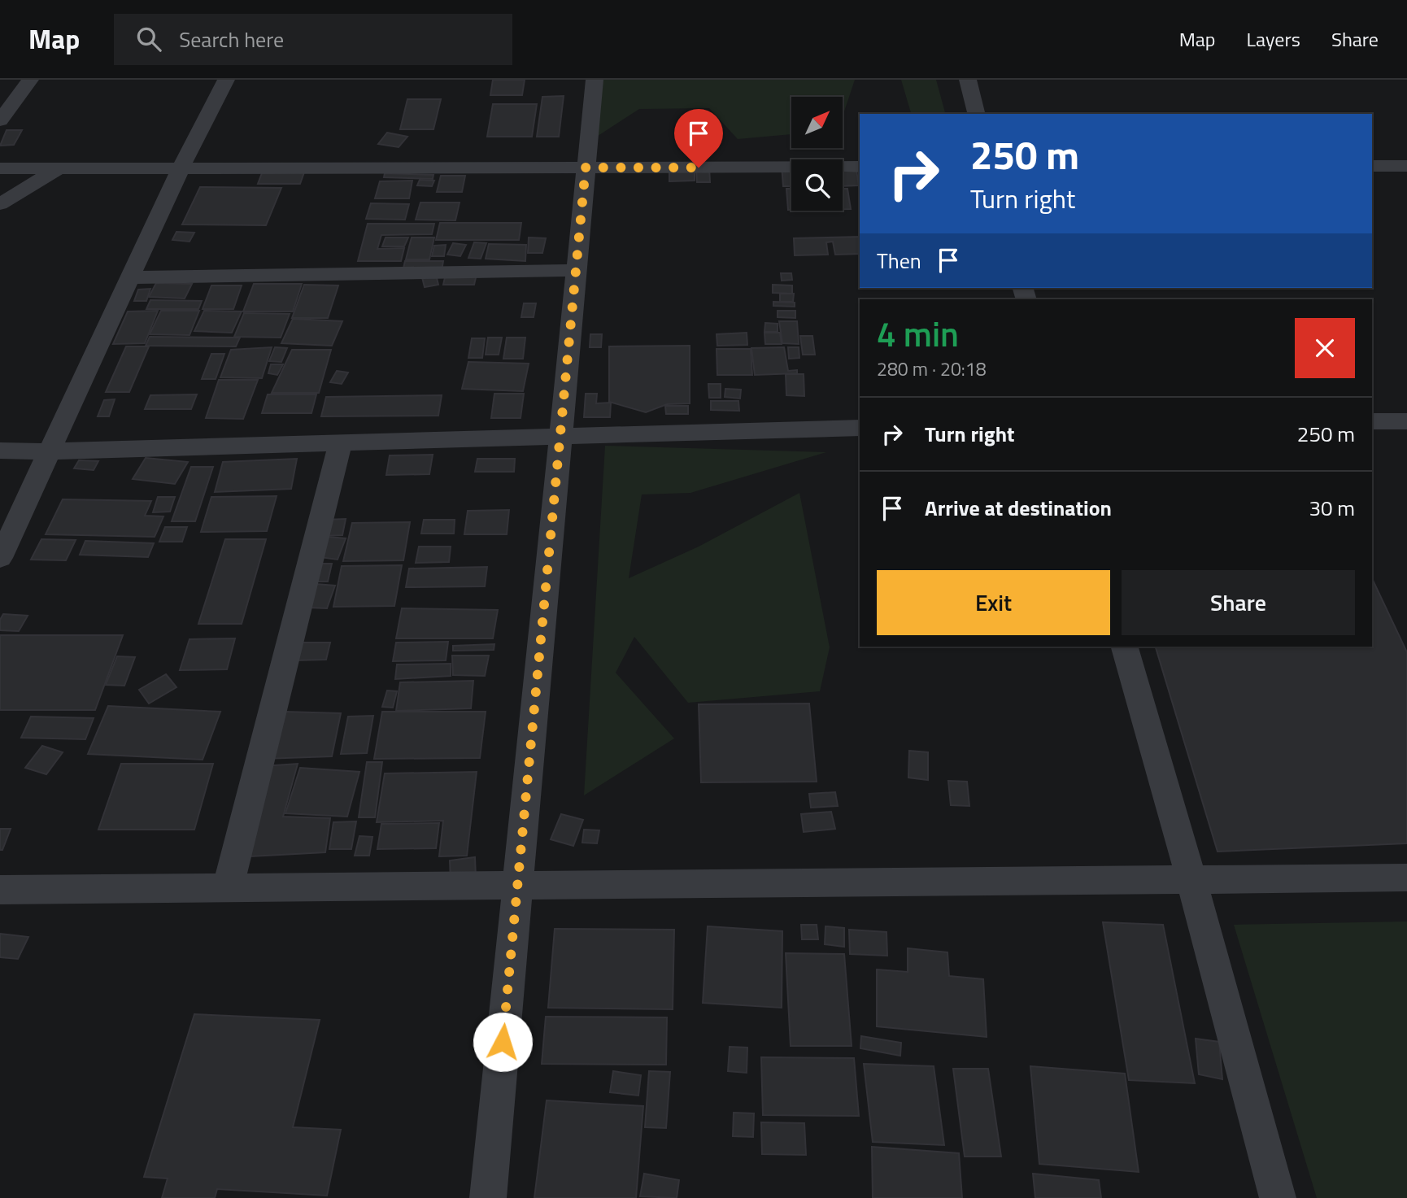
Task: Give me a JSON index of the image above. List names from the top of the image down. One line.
{"north":"top right","page":{"header":"Map","search":"Search here","nav":["Map","Layers","Share"],"turn":["250 m","Turn right"],"then":"Then","heading":["4 min","280 m · 20:18"],"list":[{"name":"Turn right","value":"250 m"},{"name":"Arrive at destination","value":"30 m"}],"buttons":["Exit","Share"]}}
